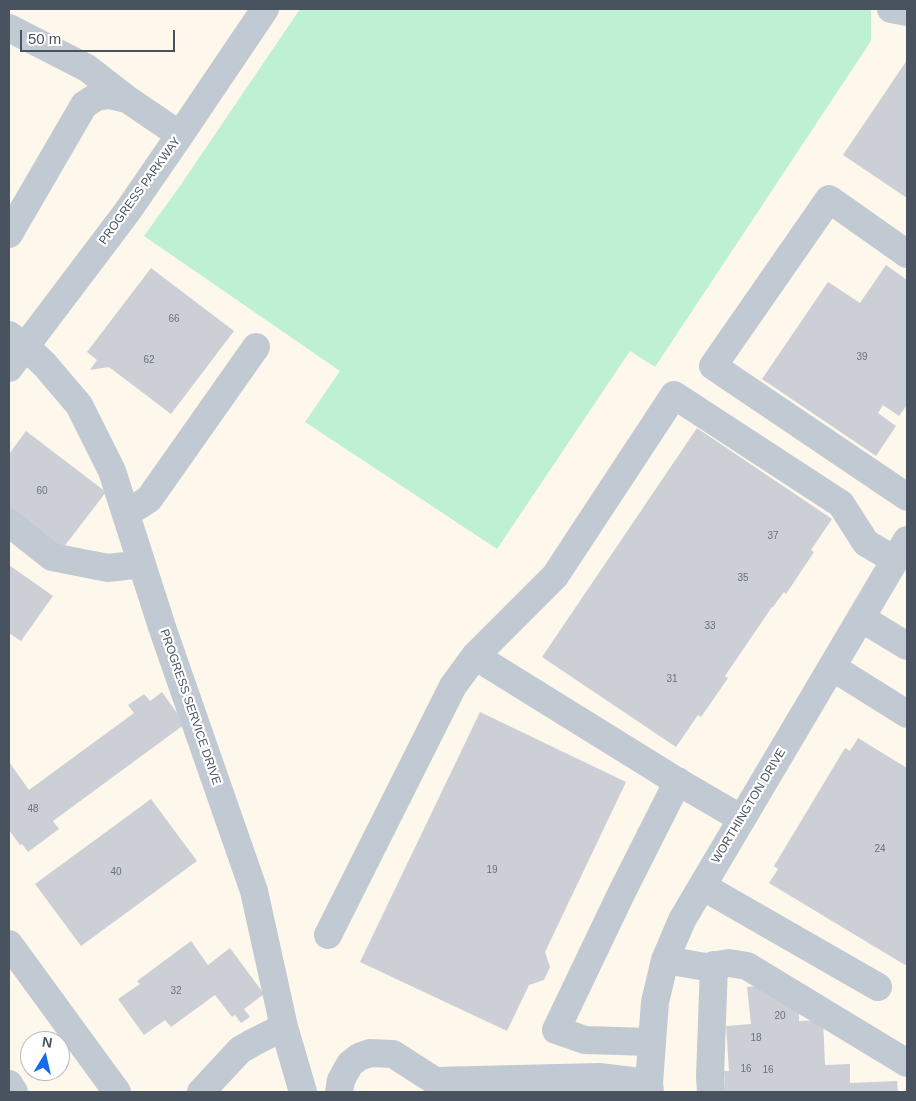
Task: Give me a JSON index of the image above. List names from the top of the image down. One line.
{"streets":{"street":["PROGRESS PARKWAY","PROGRESS SERVICE DRIVE","WORTHINGTON DRIVE"]},"crossings":[["PROGRESS PARKWAY","PROGRESS SERVICE DRIVE"]],"house_numbers":["66","39","62","60","37","35","33","31","48","24","19","40","32","20","18","16","16"],"scale_bar":"50 m","north":"top"}
